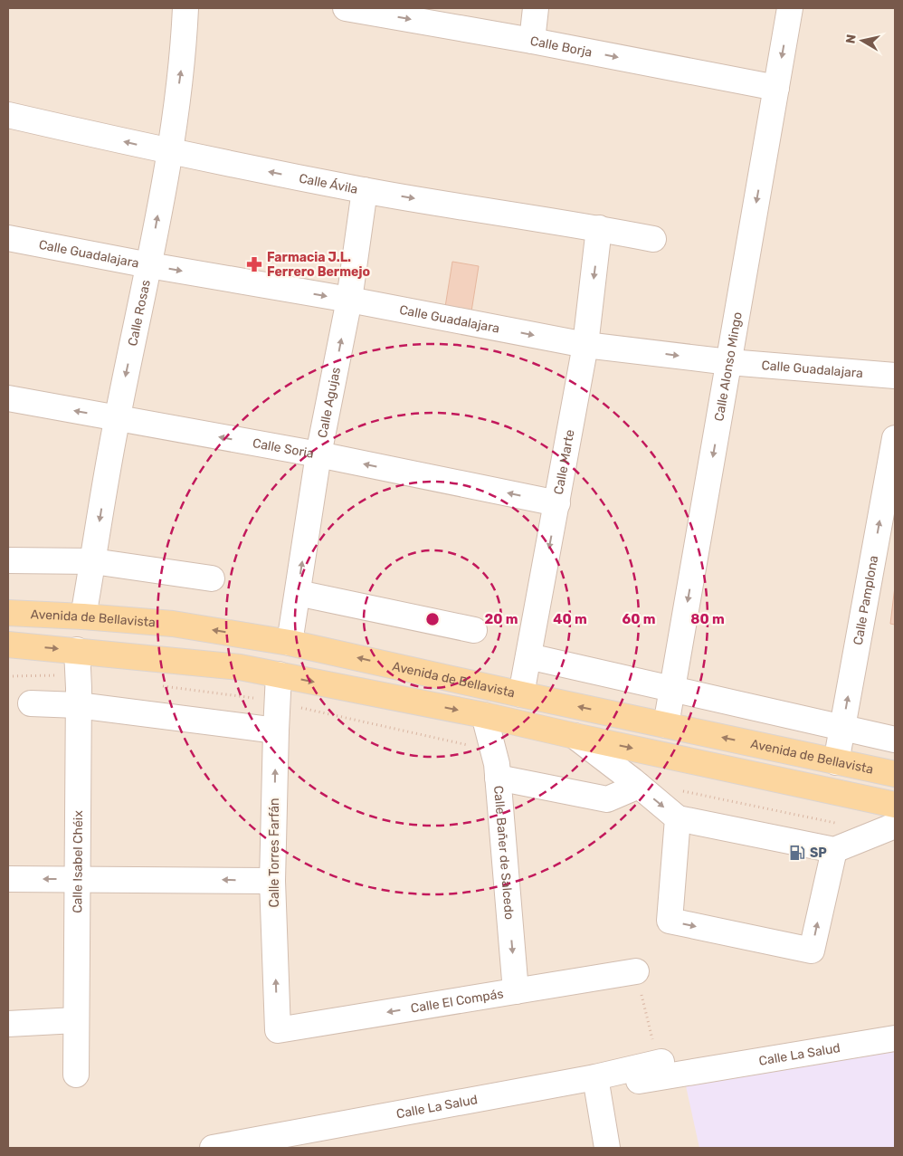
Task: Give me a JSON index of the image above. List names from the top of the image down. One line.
{"streets":{"main road":["Avenida de Bellavista"],"street":["Calle Borja","Calle Ávila","Calle Guadalajara","Calle Rosas","Calle Alonso Mingo","Calle Agujas","Calle Soria","Calle Marte","Calle Pamplona","Calle Bañer de Salcedo","Calle Torres Farfán","Calle Isabel Chéix","Calle El Compás","Calle La Salud"]},"crossings":[["Calle Borja","Calle Alonso Mingo"],["Calle Ávila","Calle Rosas"],["Calle Ávila","Calle Agujas"],["Calle Ávila","Calle Marte"],["Calle Guadalajara","Calle Rosas"],["Calle Guadalajara","Calle Alonso Mingo"],["Calle Guadalajara","Calle Agujas"],["Calle Guadalajara","Calle Marte"],["Calle Rosas","Calle Soria"],["Calle Rosas","Avenida de Bellavista"],["Calle Alonso Mingo","Avenida de Bellavista"],["Calle Agujas","Calle Soria"],["Calle Agujas","Avenida de Bellavista"],["Calle Soria","Calle Marte"],["Calle Marte","Avenida de Bellavista"],["Calle Pamplona","Avenida de Bellavista"],["Calle Bañer de Salcedo","Calle El Compás"],["Calle Torres Farfán","Calle El Compás"]],"one_way":["Calle Borja","Calle Guadalajara","Calle Alonso Mingo","Calle Agujas","Calle Marte","Calle Pamplona","Calle Bañer de Salcedo","Calle Torres Farfán","Calle El Compás"],"places":{"pharmacy":["Farmacia J.L. Ferrero Bermejo"],"fuel station":["SP"]},"north":"left","rings":["20 m","40 m","60 m","80 m"]}
